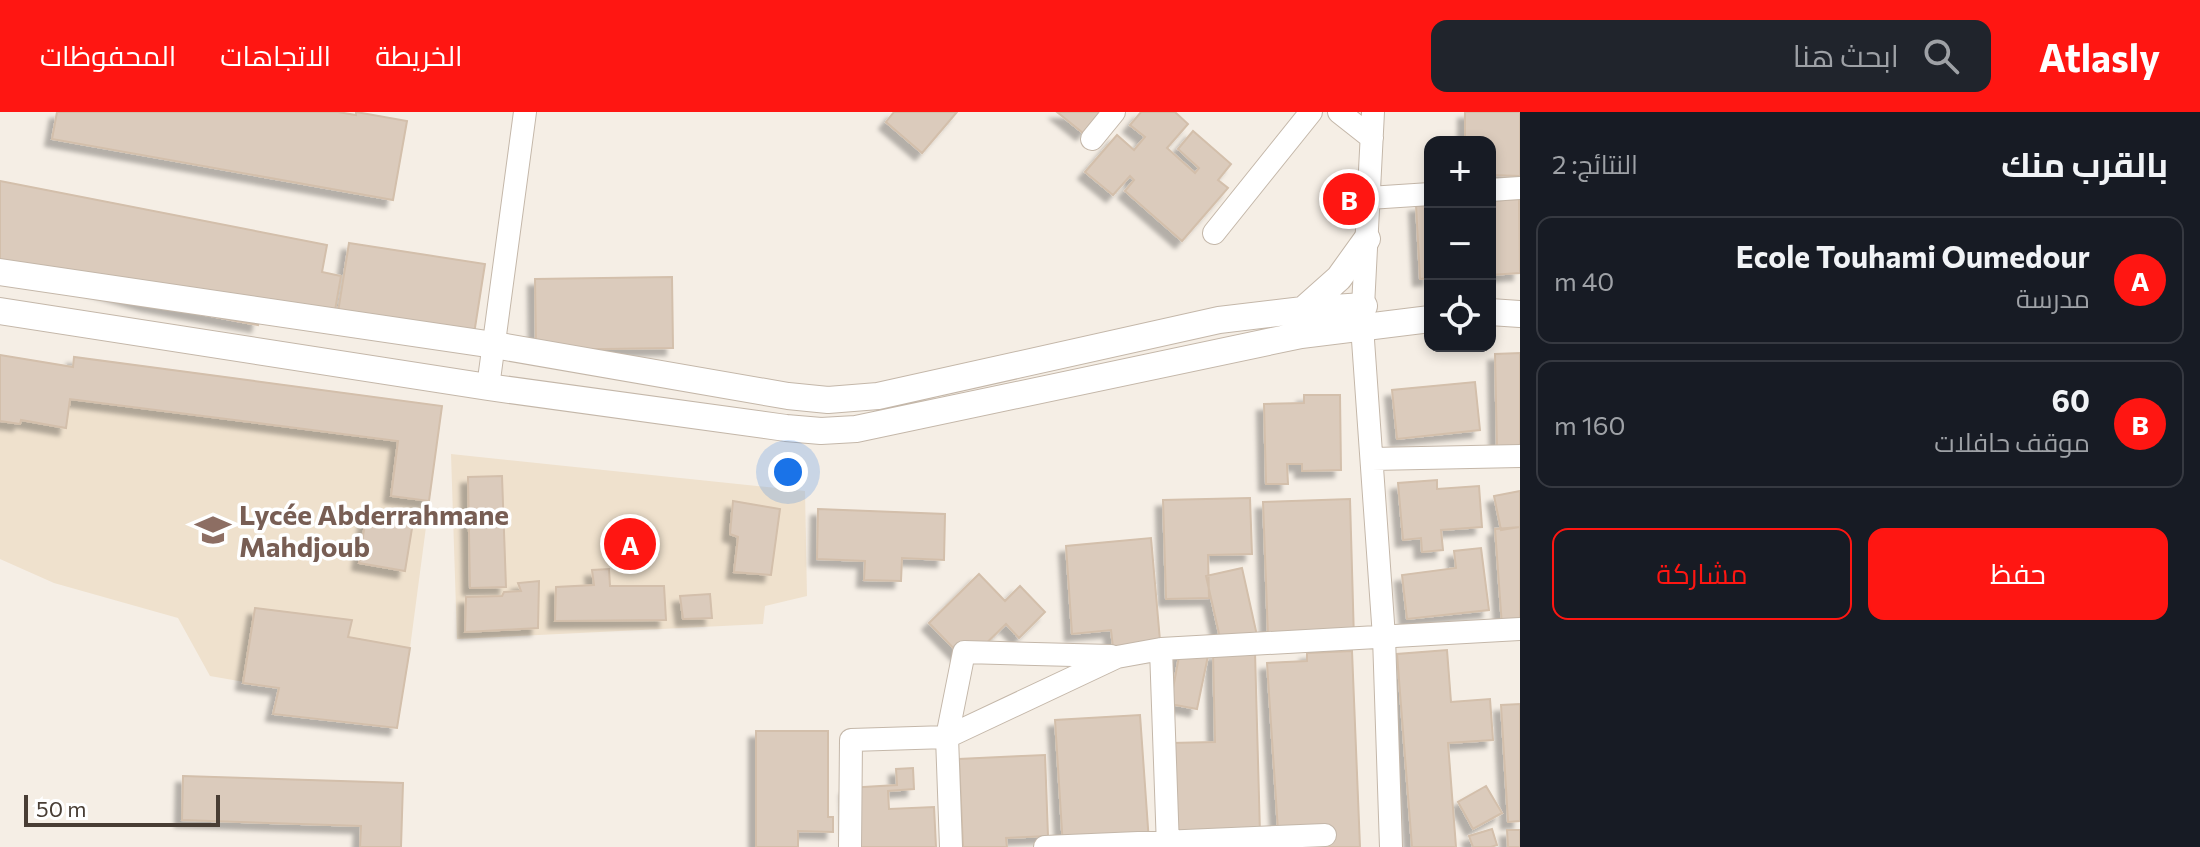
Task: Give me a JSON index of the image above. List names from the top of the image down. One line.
{"places":{"school or university":["Lycée Abderrahmane Mahdjoub"]},"scale_bar":"50 m","page":{"header":"Atlasly","search":"ابحث هنا","nav":["الخريطة","الاتجاهات","المحفوظات"],"heading":["بالقرب منك","النتائج: 2"],"map_buttons":["+","−"],"pins":["B","A"],"list":[{"mark":"A","name":"Ecole Touhami Oumedour","note":"مدرسة","value":"40 m"},{"mark":"B","name":"60","note":"موقف حافلات","value":"160 m"}],"buttons":["حفظ","مشاركة"],"scale":"50 m"}}
